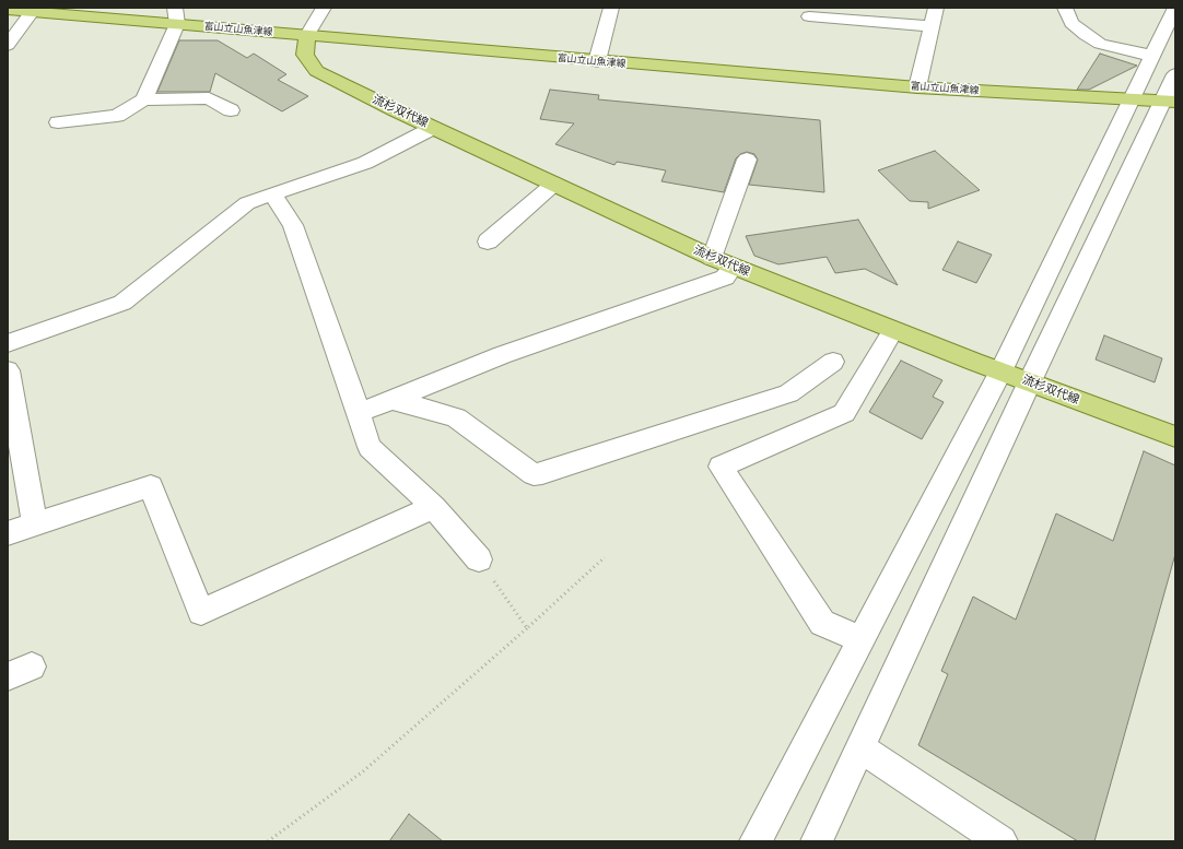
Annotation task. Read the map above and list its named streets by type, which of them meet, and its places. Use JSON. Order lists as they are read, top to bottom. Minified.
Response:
{"streets":{"main road":["富山立山魚津線","流杉双代線"]},"crossings":[["富山立山魚津線","流杉双代線"]]}
